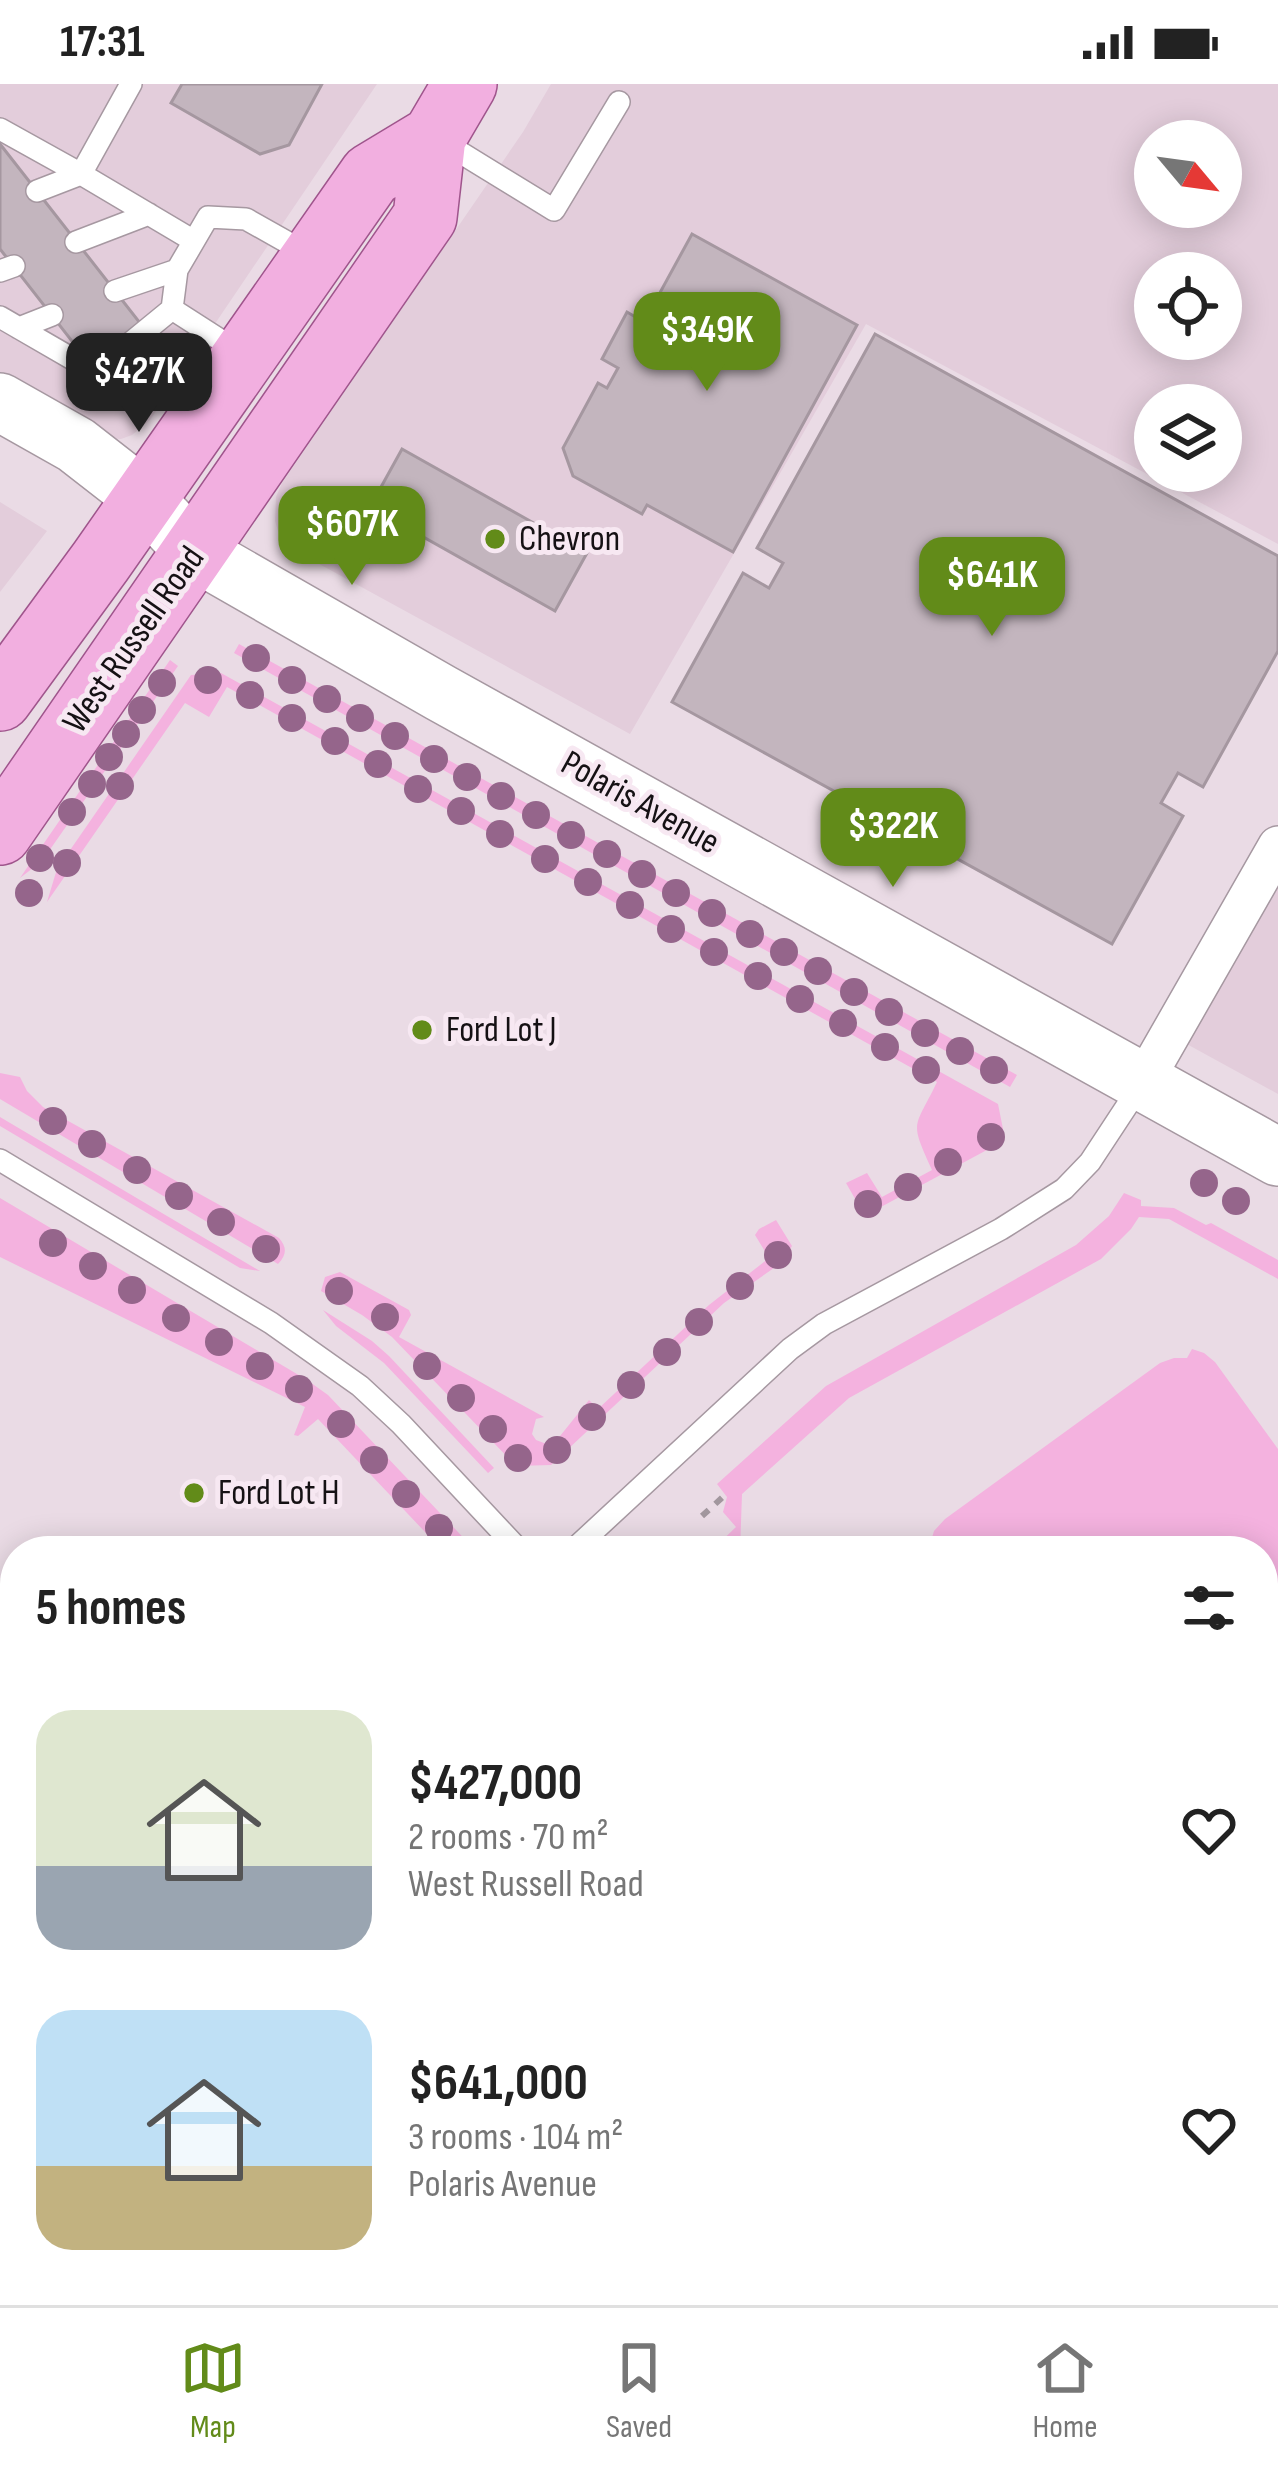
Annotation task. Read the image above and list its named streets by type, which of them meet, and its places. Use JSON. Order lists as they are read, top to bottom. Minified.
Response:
{"streets":{"main road":["West Russell Road"],"street":["Polaris Avenue"]},"crossings":[["West Russell Road","Polaris Avenue"]],"places":["Chevron","Ford Lot J","Ford Lot H"],"north":"bottom right","page":{"status":"17:31","price":["$349K","$427K","$607K","$641K","$322K"],"heading":"5 homes","list":[{"name":"$427,000","note":"2 rooms · 70 m² · West Russell Road"},{"name":"$641,000","note":"3 rooms · 104 m² · Polaris Avenue"}],"tabs":["Map","Saved","Home"]}}
